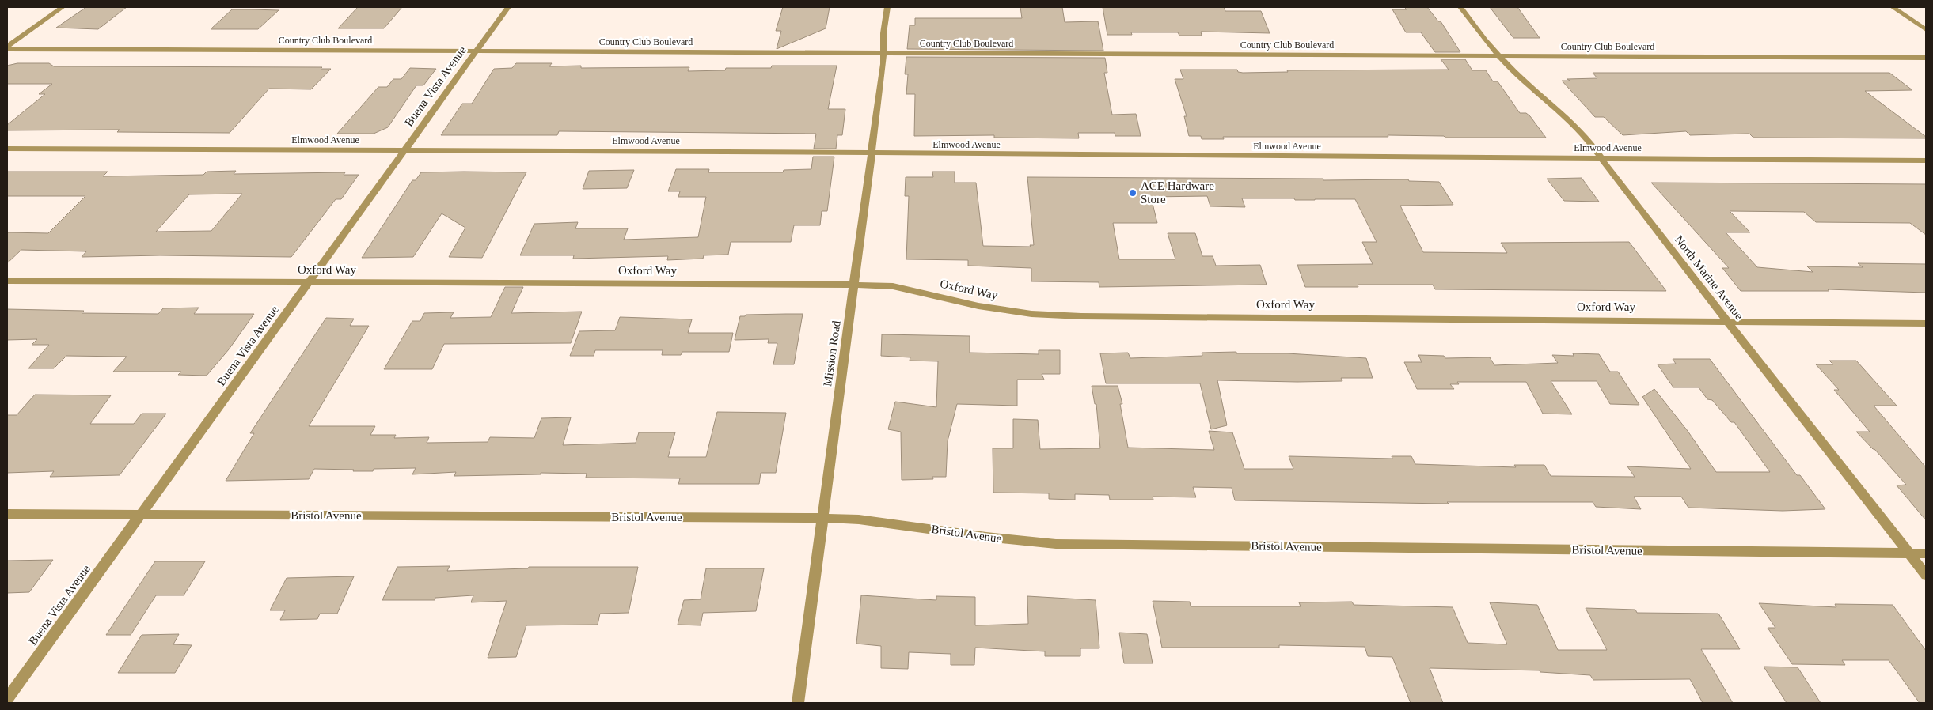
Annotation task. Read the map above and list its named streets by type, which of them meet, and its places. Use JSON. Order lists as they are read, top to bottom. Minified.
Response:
{"streets":{"street":["Country Club Boulevard","Buena Vista Avenue","Elmwood Avenue","Oxford Way","North Marine Avenue","Mission Road","Bristol Avenue"]},"crossings":[["Country Club Boulevard","Buena Vista Avenue"],["Country Club Boulevard","North Marine Avenue"],["Country Club Boulevard","Mission Road"],["Buena Vista Avenue","Elmwood Avenue"],["Buena Vista Avenue","Oxford Way"],["Buena Vista Avenue","Bristol Avenue"],["Elmwood Avenue","North Marine Avenue"],["Elmwood Avenue","Mission Road"],["Oxford Way","North Marine Avenue"],["Oxford Way","Mission Road"],["North Marine Avenue","Bristol Avenue"],["Mission Road","Bristol Avenue"]],"places":["ACE Hardware Store"]}
